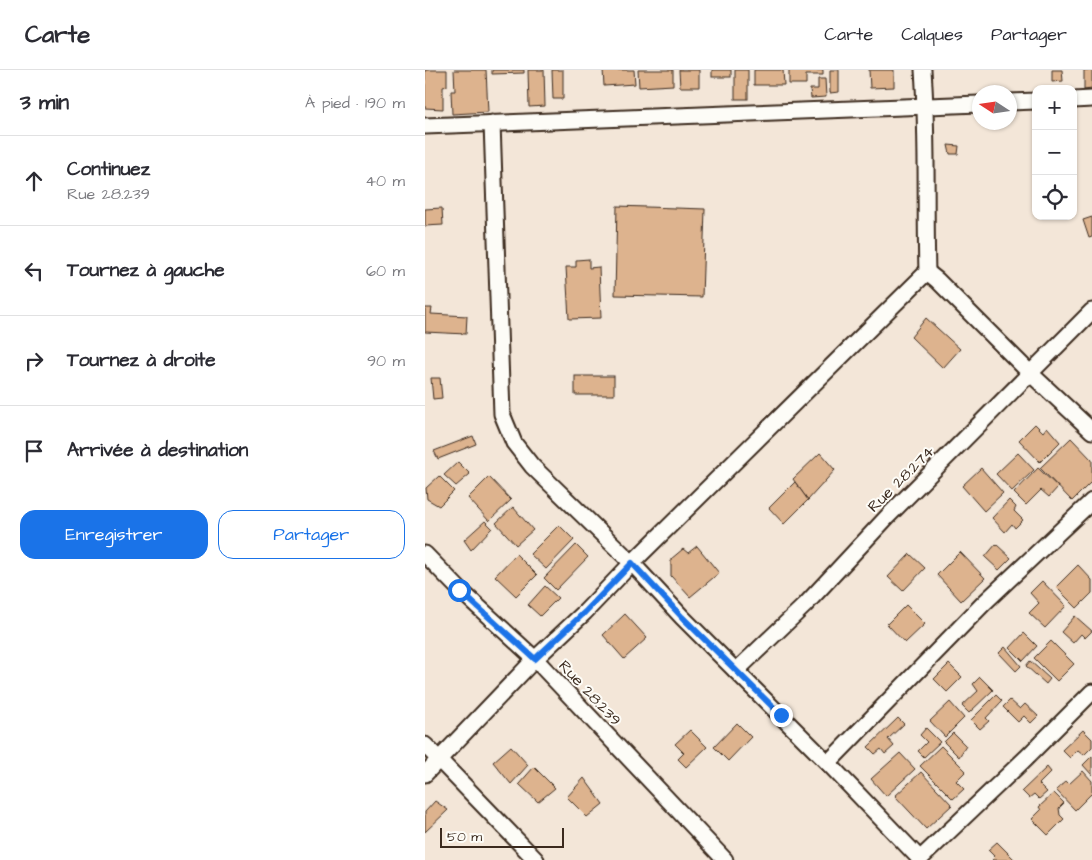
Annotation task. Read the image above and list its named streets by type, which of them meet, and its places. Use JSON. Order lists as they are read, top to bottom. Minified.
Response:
{"streets":{"street":["Rue 28.274","Rue 28.239"]},"scale_bar":"50 m","north":"left","page":{"header":"Carte","nav":["Carte","Calques","Partager"],"heading":["3 min","À pied · 190 m"],"map_buttons":["+","−"],"list":[["Continuez","Rue 28.239","40 m"],["Tournez à gauche","60 m"],["Tournez à droite","90 m"],"Arrivée à destination"],"buttons":["Enregistrer","Partager"],"scale":"50 m"}}
